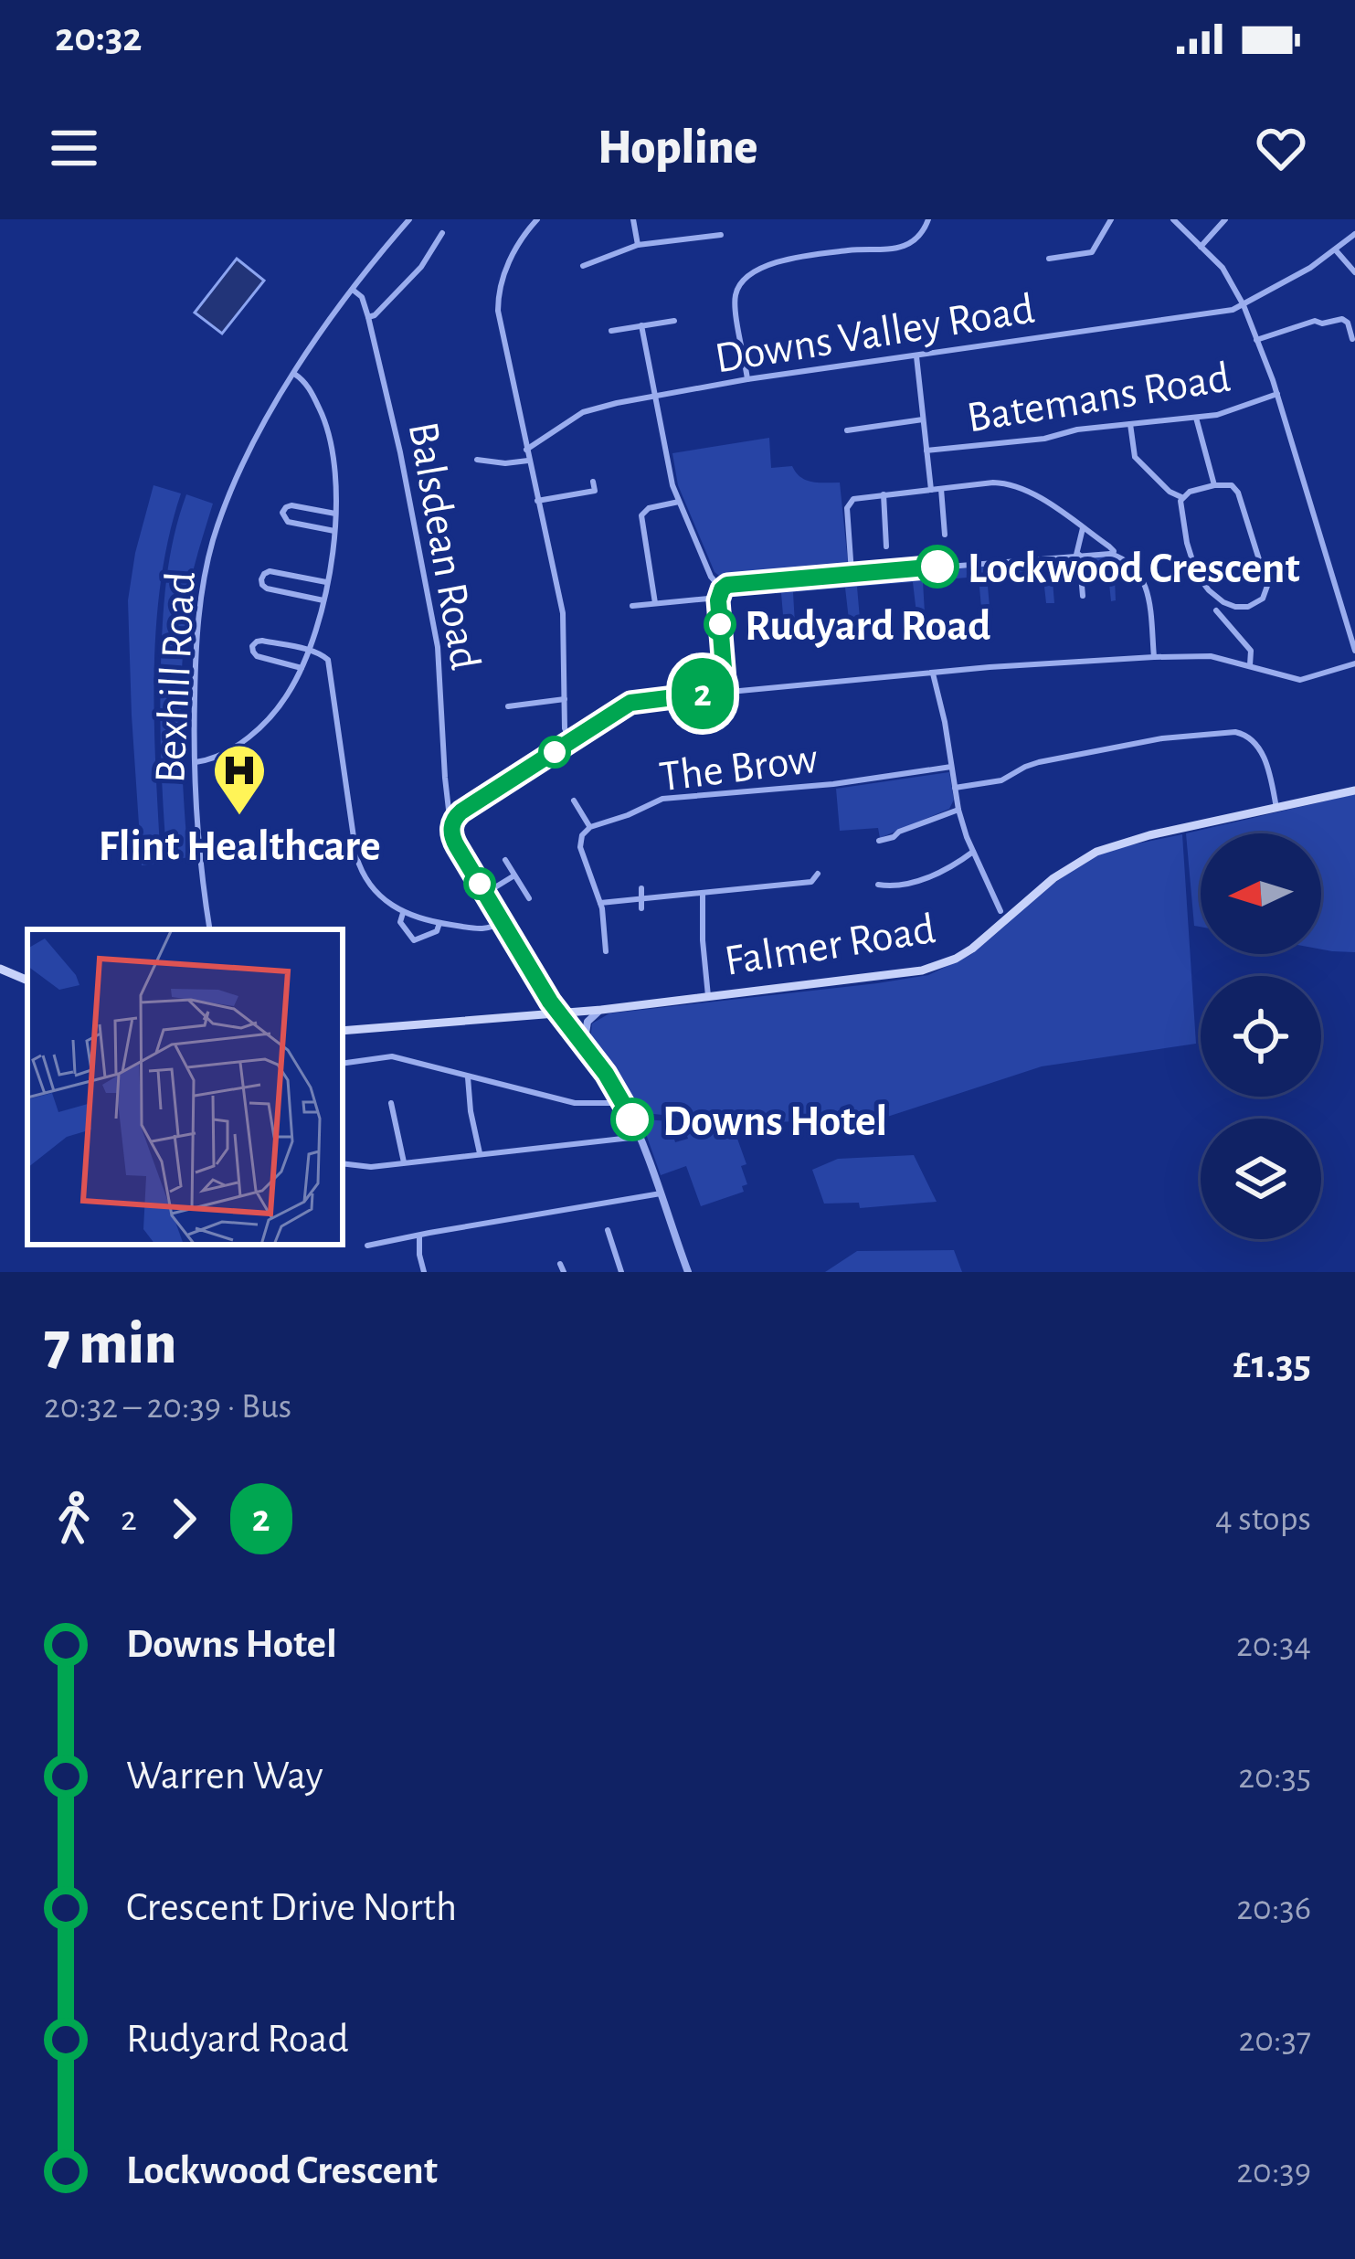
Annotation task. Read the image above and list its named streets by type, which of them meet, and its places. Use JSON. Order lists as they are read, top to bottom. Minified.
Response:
{"streets":{"main road":["Falmer Road"],"street":["Downs Valley Road","Batemans Road","Balsdean Road","Bexhill Road","The Brow"]},"crossings":[["Balsdean Road","Bexhill Road"],["Balsdean Road","Falmer Road"]],"places":{"other":["Lockwood Crescent","Rudyard Road","Downs Hotel"],"hospital":["Flint Healthcare"]},"lines":["bus line 2"],"north":"left","page":{"status":"20:32","header":"Hopline","on_map":"2","heading":["7 min","20:32 – 20:39 · Bus","£1.35"],"legs":["2","2","4 stops"],"list":[{"name":"Downs Hotel","value":"20:34"},{"name":"Warren Way","value":"20:35"},{"name":"Crescent Drive North","value":"20:36"},{"name":"Rudyard Road","value":"20:37"},{"name":"Lockwood Crescent","value":"20:39"}]}}
